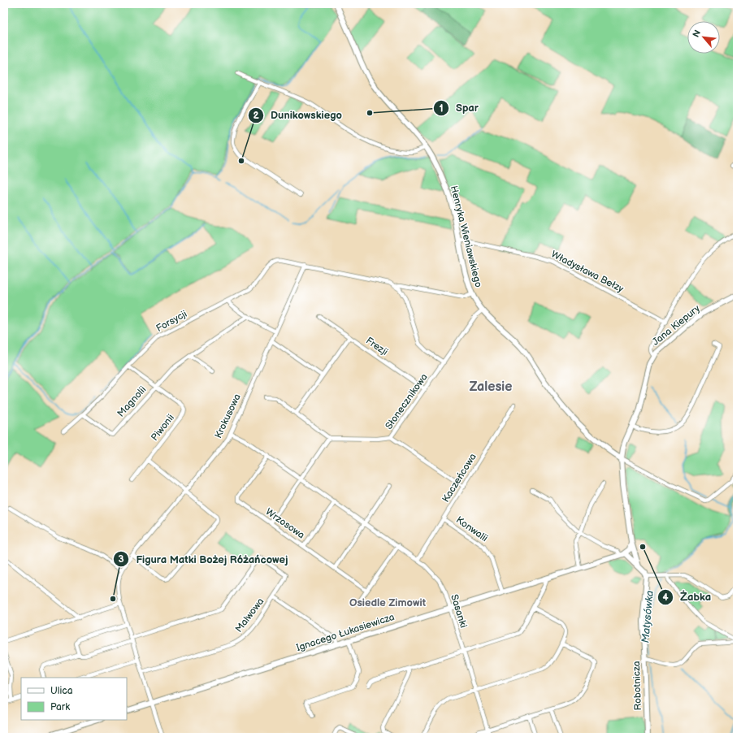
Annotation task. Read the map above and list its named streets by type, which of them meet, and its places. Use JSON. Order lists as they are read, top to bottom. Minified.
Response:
{"streets":{"street":["Henryka Wieniawskiego","Władysława Bełzy","Forsycji","Jana Kiepury","Frezji","Magnolii","Słonecznikowa","Krokusowa","Piwonii","Kaczeńcowa","Wrzosowa","Konwalii","Sasanki","Malwowa","Ignacego Łukasiewicza","Robotnicza"]},"crossings":[["Henryka Wieniawskiego","Władysława Bełzy"],["Henryka Wieniawskiego","Jana Kiepury"],["Henryka Wieniawskiego","Słonecznikowa"],["Forsycji","Magnolii"],["Forsycji","Krokusowa"],["Forsycji","Piwonii"],["Frezji","Słonecznikowa"],["Magnolii","Piwonii"],["Krokusowa","Sasanki"],["Krokusowa","Malwowa"],["Krokusowa","Ignacego Łukasiewicza"],["Kaczeńcowa","Konwalii"],["Kaczeńcowa","Sasanki"],["Wrzosowa","Sasanki"],["Konwalii","Ignacego Łukasiewicza"],["Sasanki","Ignacego Łukasiewicza"],["Malwowa","Ignacego Łukasiewicza"]],"districts":["Zalesie","Osiedle Zimowit"],"water":["Matysówka"],"places":["Spar","Dunikowskiego","Żabka","Figura Matki Bożej Różańcowej"],"legend":["Ulica","Park"],"north":"top left"}
